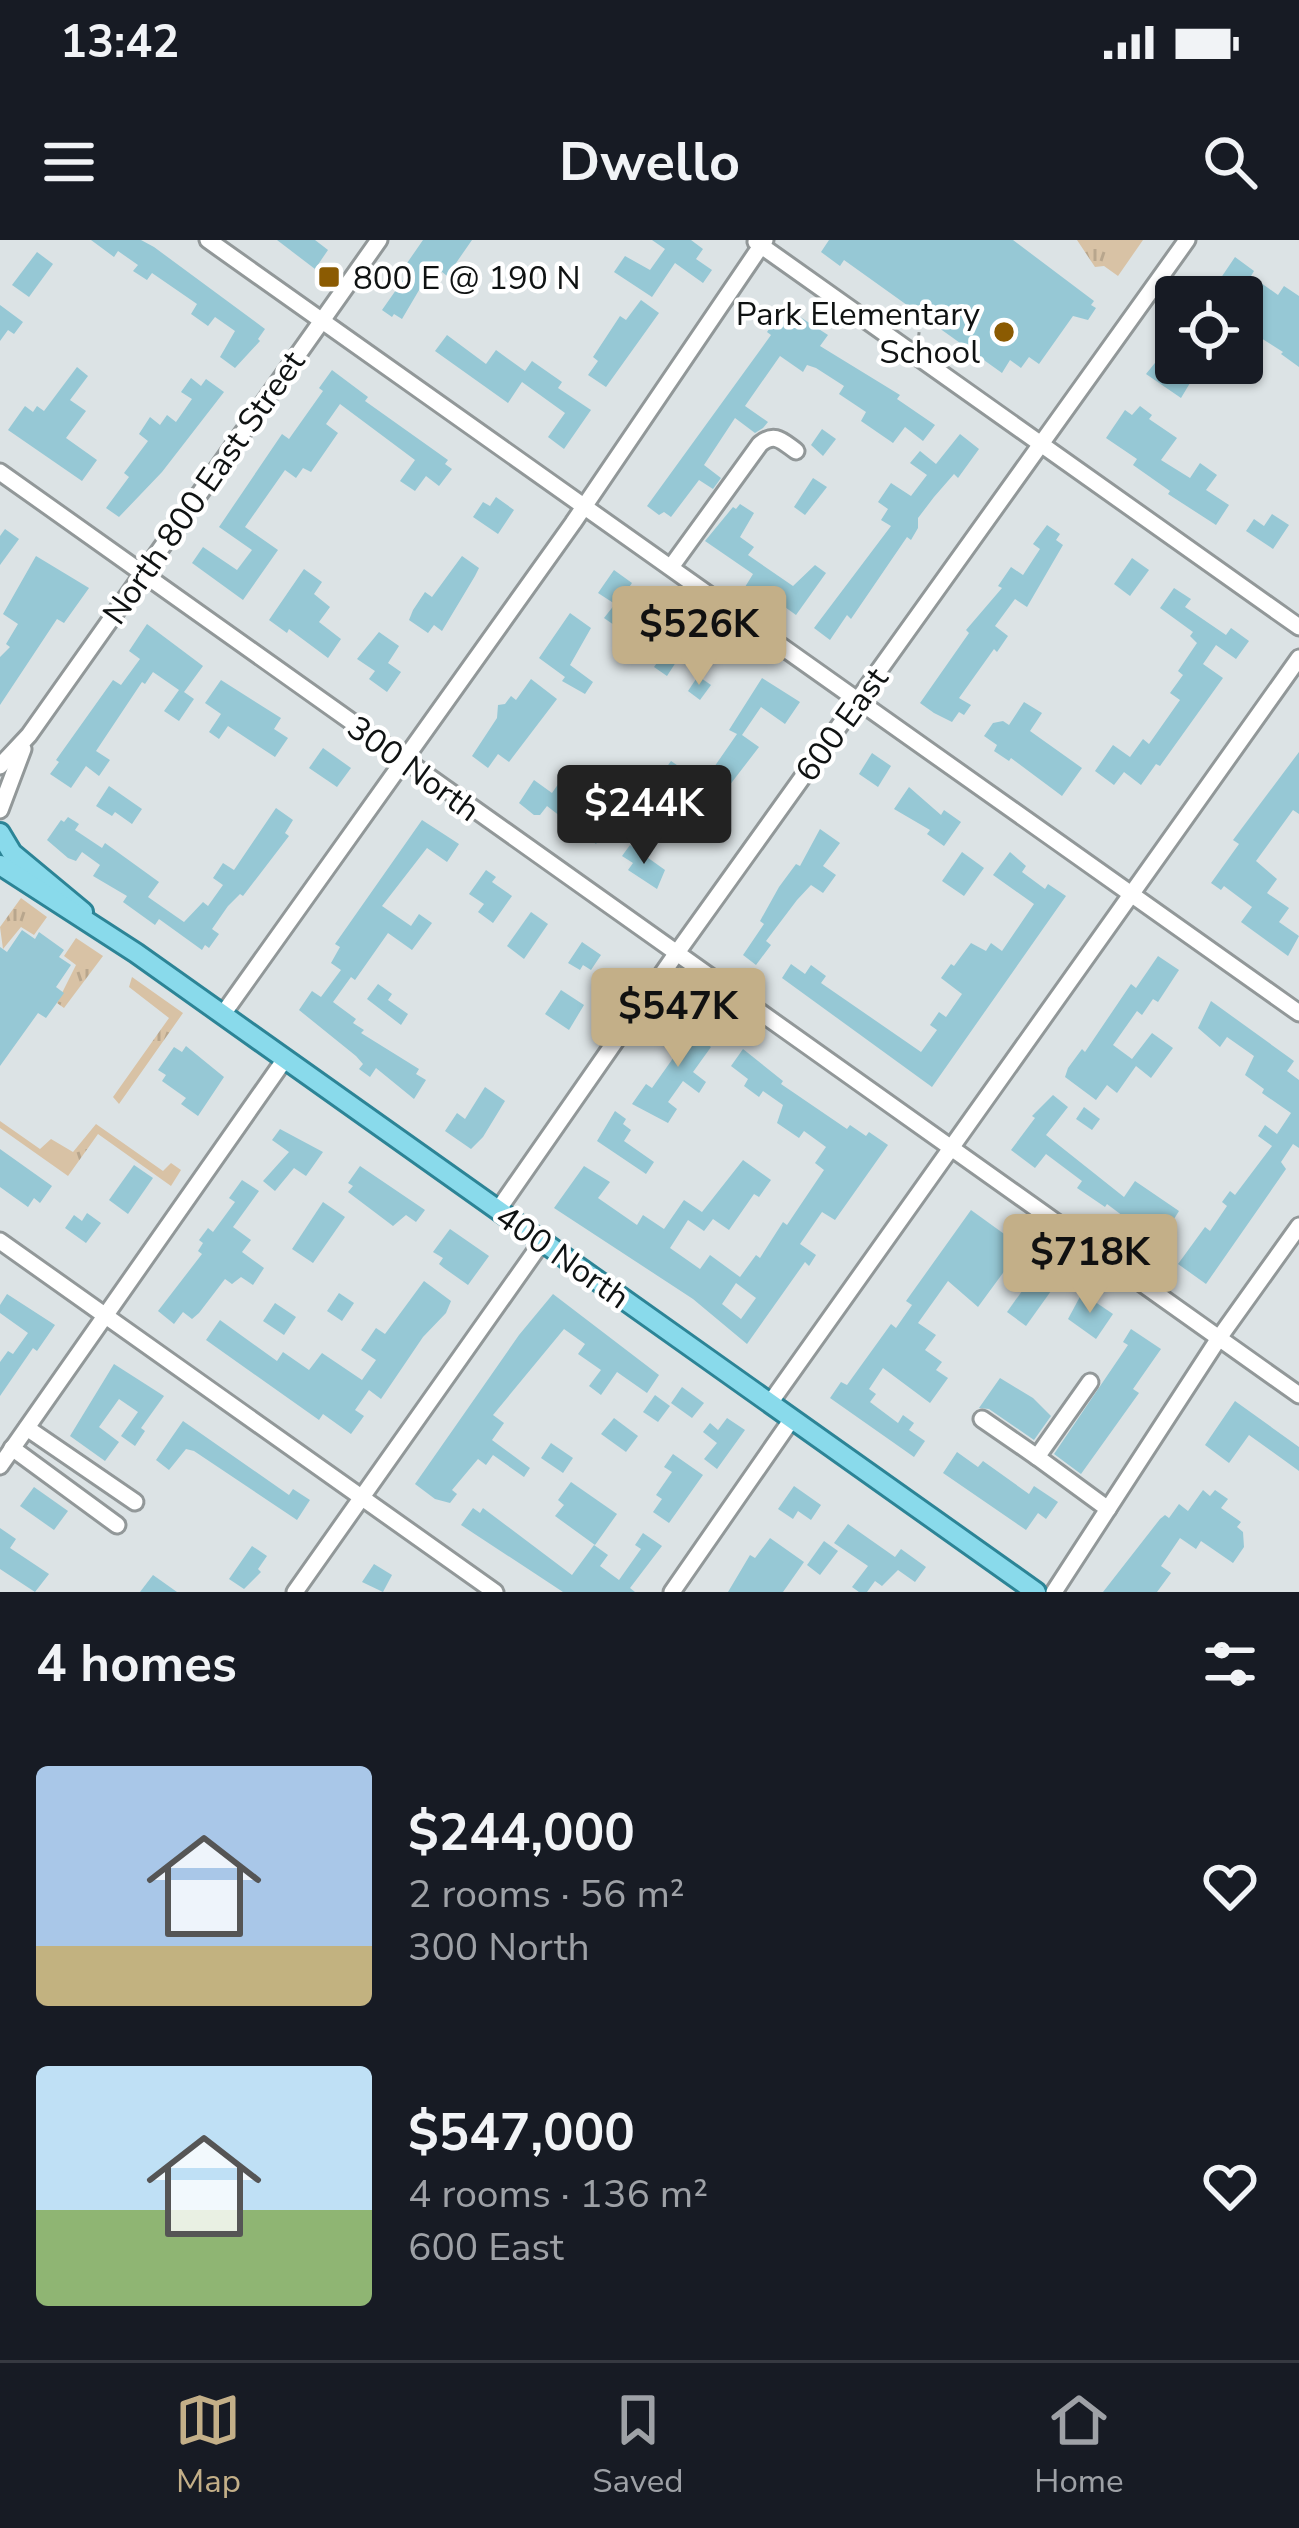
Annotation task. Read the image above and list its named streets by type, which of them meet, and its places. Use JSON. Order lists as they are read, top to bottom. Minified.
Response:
{"streets":{"main road":["400 North"],"street":["North 800 East Street","600 East","300 North"]},"crossings":[["North 800 East Street","300 North"],["600 East","300 North"],["600 East","400 North"]],"places":{"transit":["800 E @ 190 N"],"other":["Park Elementary School"]},"page":{"status":"13:42","header":"Dwello","price":["$526K","$244K","$547K","$718K"],"heading":"4 homes","list":[{"name":"$244,000","note":"2 rooms · 56 m² · 300 North"},{"name":"$547,000","note":"4 rooms · 136 m² · 600 East"}],"tabs":["Map","Saved","Home"]}}
